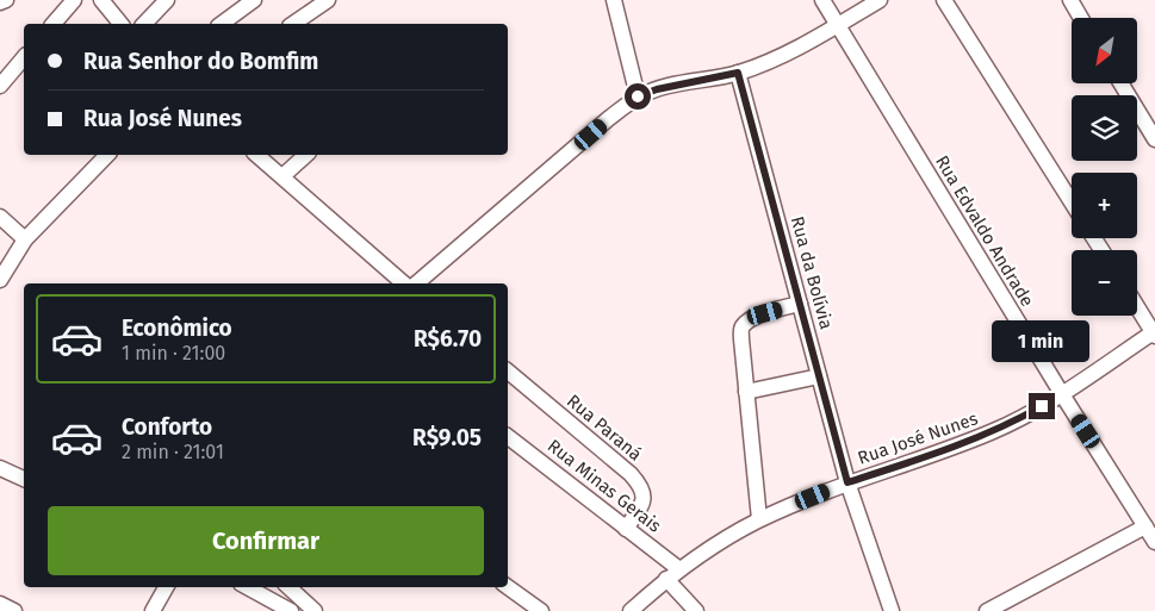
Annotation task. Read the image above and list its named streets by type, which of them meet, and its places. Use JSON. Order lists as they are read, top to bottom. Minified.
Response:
{"streets":{"street":["Rua Edvaldo Andrade","Rua da Bolívia","Rua Paraná","Rua José Nunes","Rua Minas Gerais"]},"crossings":[["Rua Edvaldo Andrade","Rua José Nunes"],["Rua da Bolívia","Rua José Nunes"],["Rua Paraná","Rua Minas Gerais"],["Rua José Nunes","Rua Minas Gerais"]],"north":"bottom left","page":{"map_buttons":["+","−"],"banner":["Rua Senhor do Bomfim","Rua José Nunes"],"list":[{"name":"Econômico","note":"1 min · 21:00","value":"R$6.70"},{"name":"Conforto","note":"2 min · 21:01","value":"R$9.05"}],"bubble":"1 min","buttons":"Confirmar"}}
